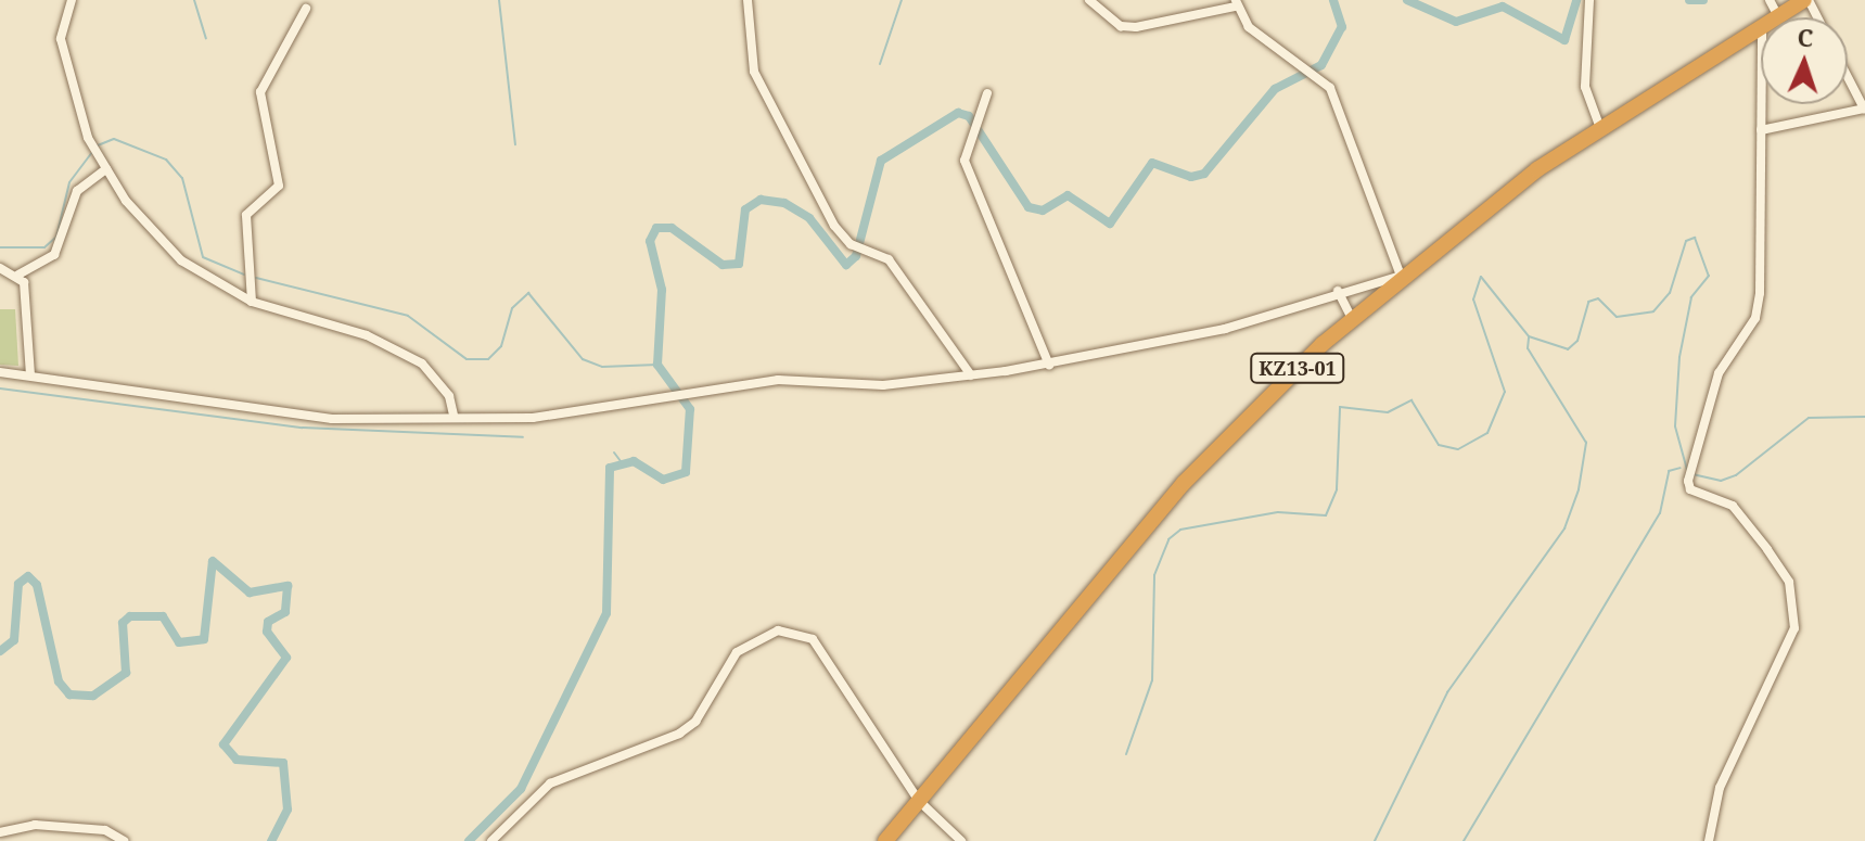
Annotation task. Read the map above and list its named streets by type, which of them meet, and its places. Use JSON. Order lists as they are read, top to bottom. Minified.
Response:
{"streets":{"highway":["KZ13-01"]},"north":"top"}
